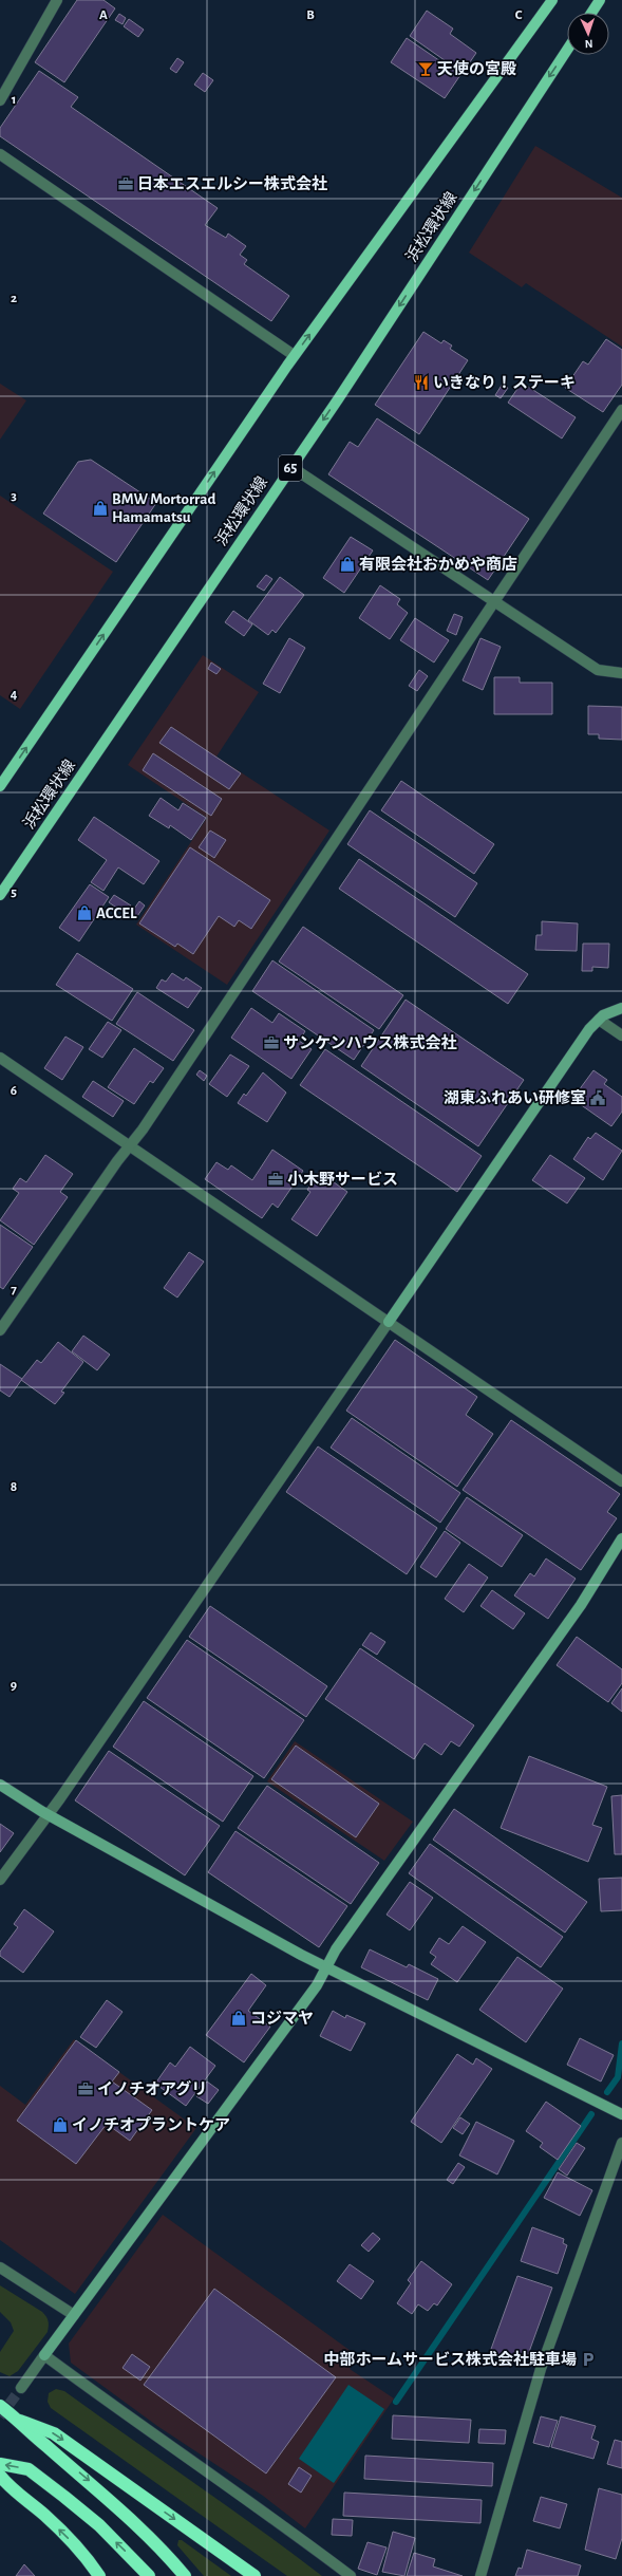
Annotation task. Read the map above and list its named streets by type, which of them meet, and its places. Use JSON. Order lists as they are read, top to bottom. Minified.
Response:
{"streets":{"main road":["浜松環状線","65"]},"places":{"bar":["天使の宮殿"],"office":["日本エスエルシー株式会社","サンケンハウス株式会社","小木野サービス","イノチオアグリ"],"restaurant":["いきなり！ステーキ"],"shop":["BMW Mortorrad Hamamatsu","有限会社おかめや商店","ACCEL","コジマヤ","イノチオプラントケア"],"public building":["湖東ふれあい研修室"],"parking":["中部ホームサービス株式会社駐車場"]},"north":"bottom","grid":{"columns":["A","B","C"],"rows":["1","2","3","4","5","6","7","8","9"]}}
